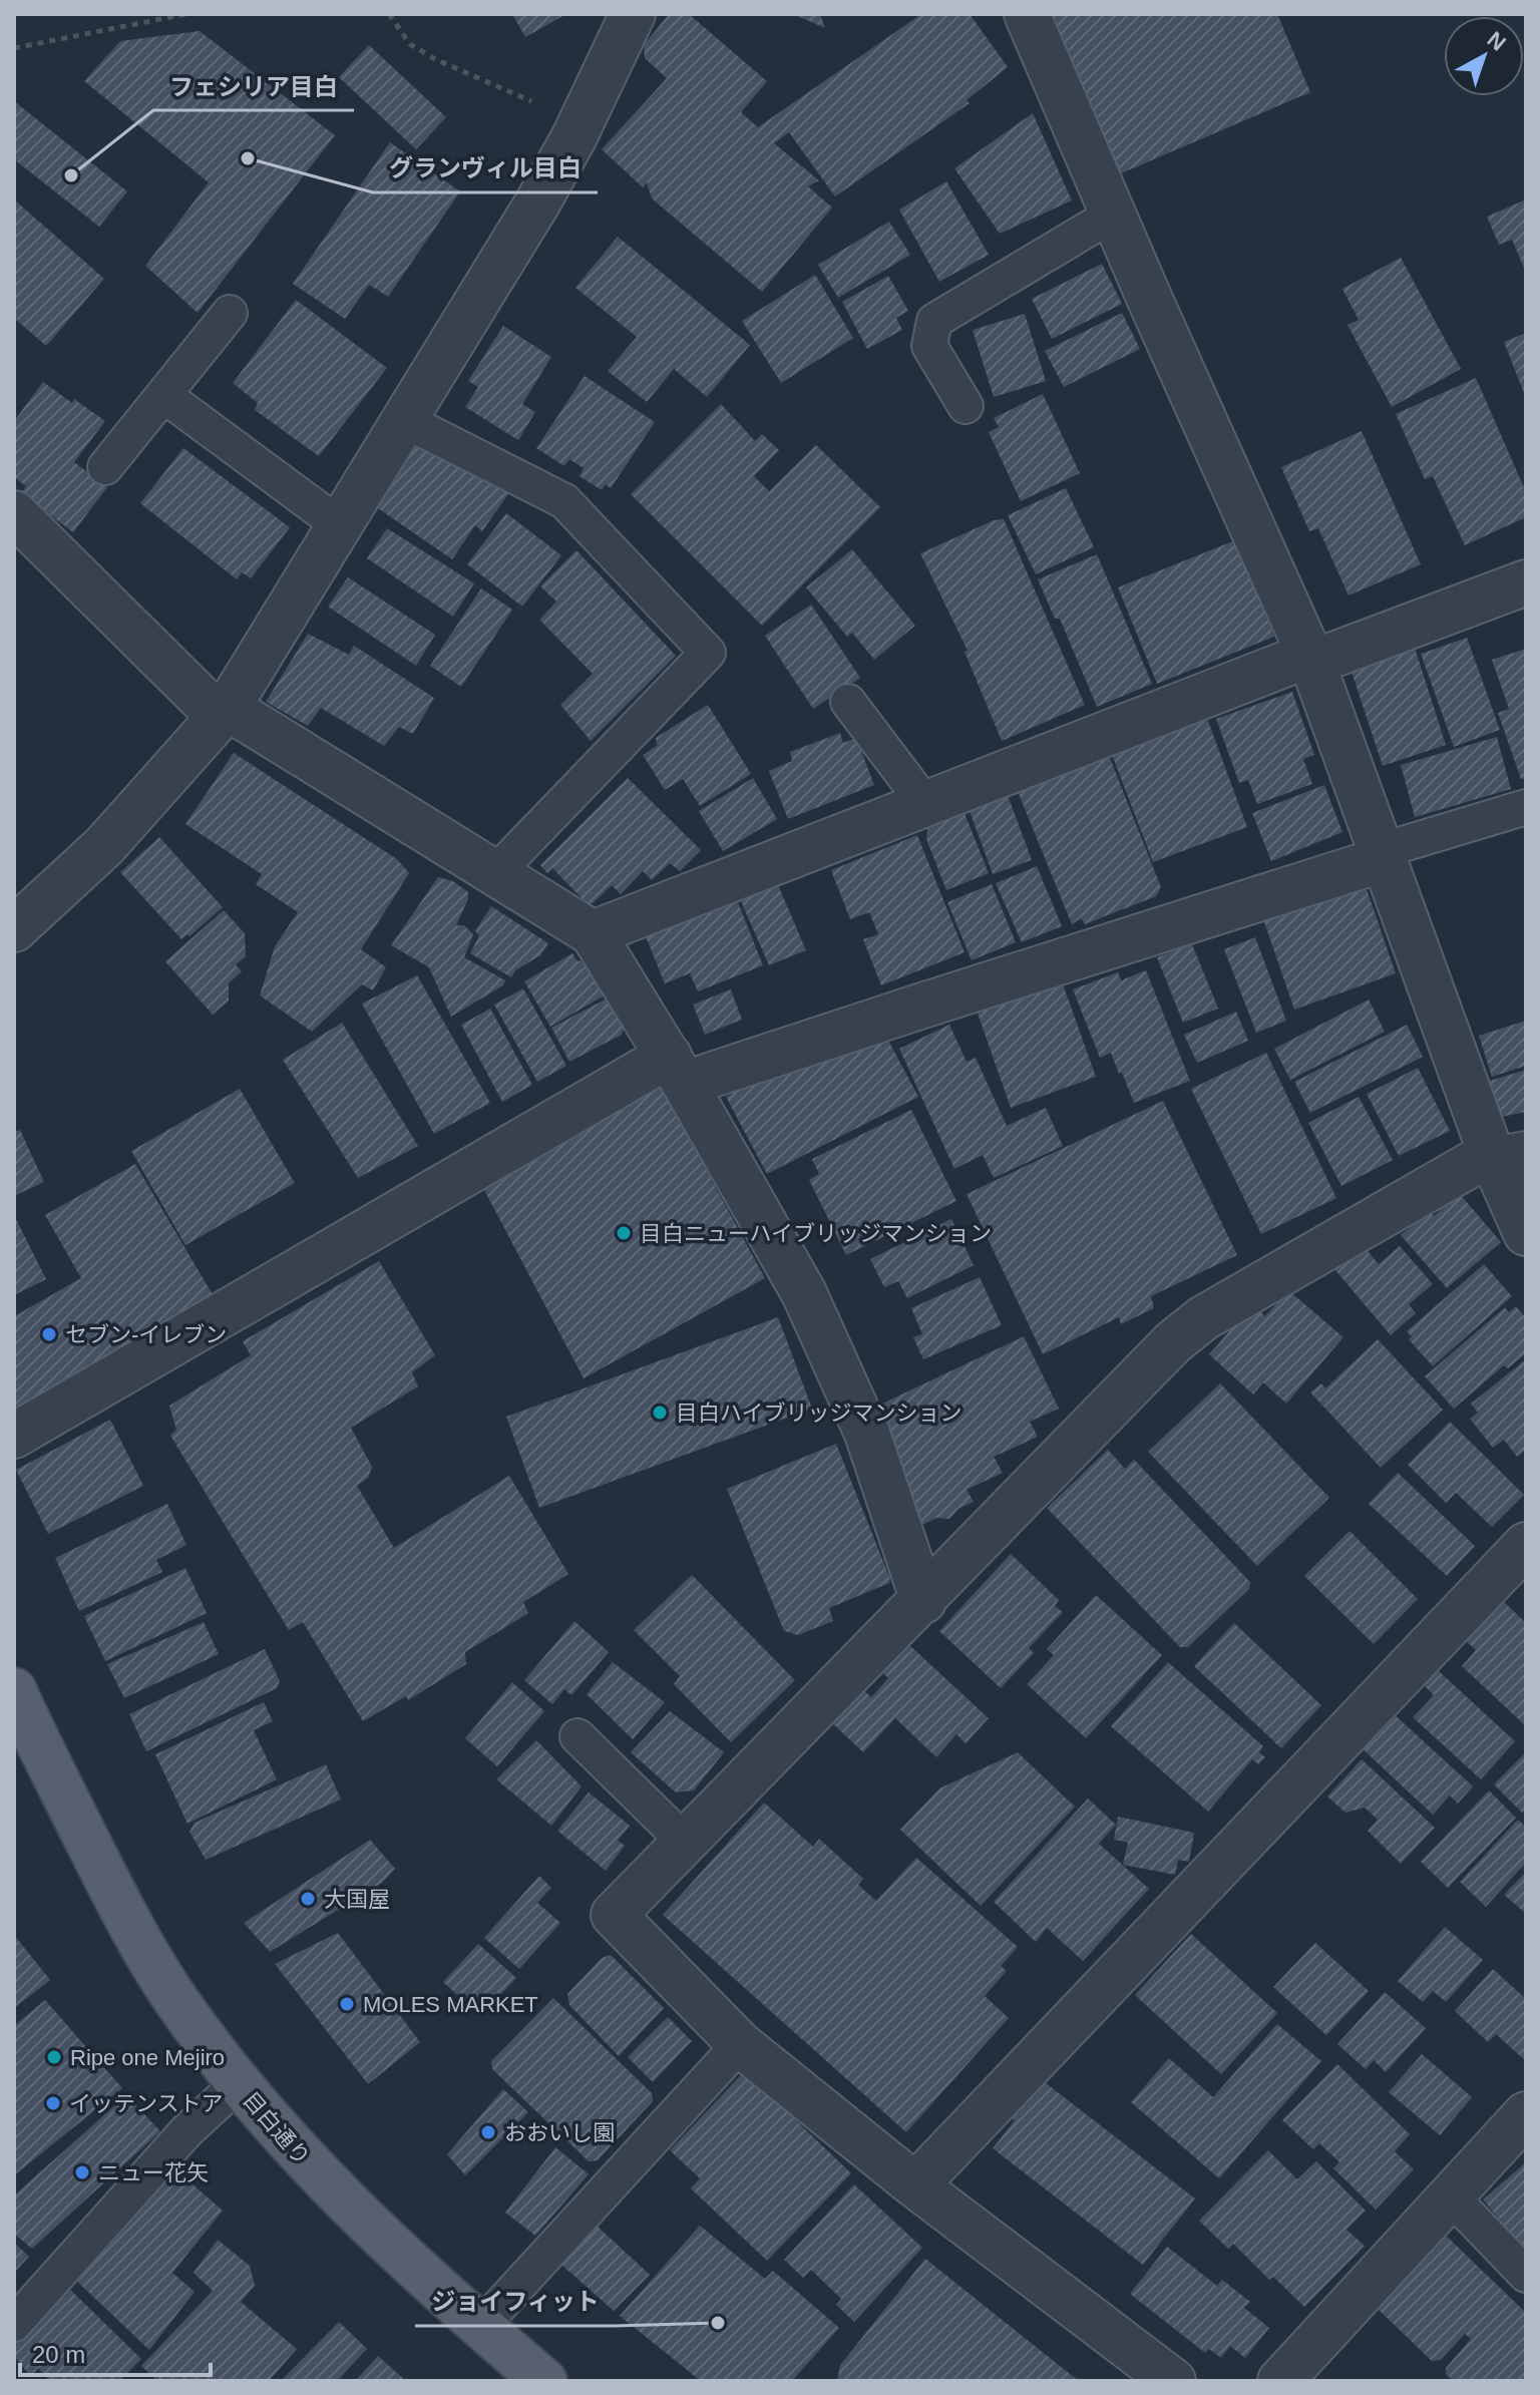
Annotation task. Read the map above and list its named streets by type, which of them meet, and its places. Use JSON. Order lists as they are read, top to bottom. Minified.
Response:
{"streets":{"main road":["目白通り"]},"places":["グランヴィル目白","フェシリア目白","目白ニューハイブリッジマンション","セブン-イレブン","目白ハイブリッジマンション","大国屋","MOLES MARKET","Ripe one Mejiro","イッテンストア","おおいし園","ニュー花矢","ジョイフィット"],"scale_bar":"20 m","north":"top right"}
